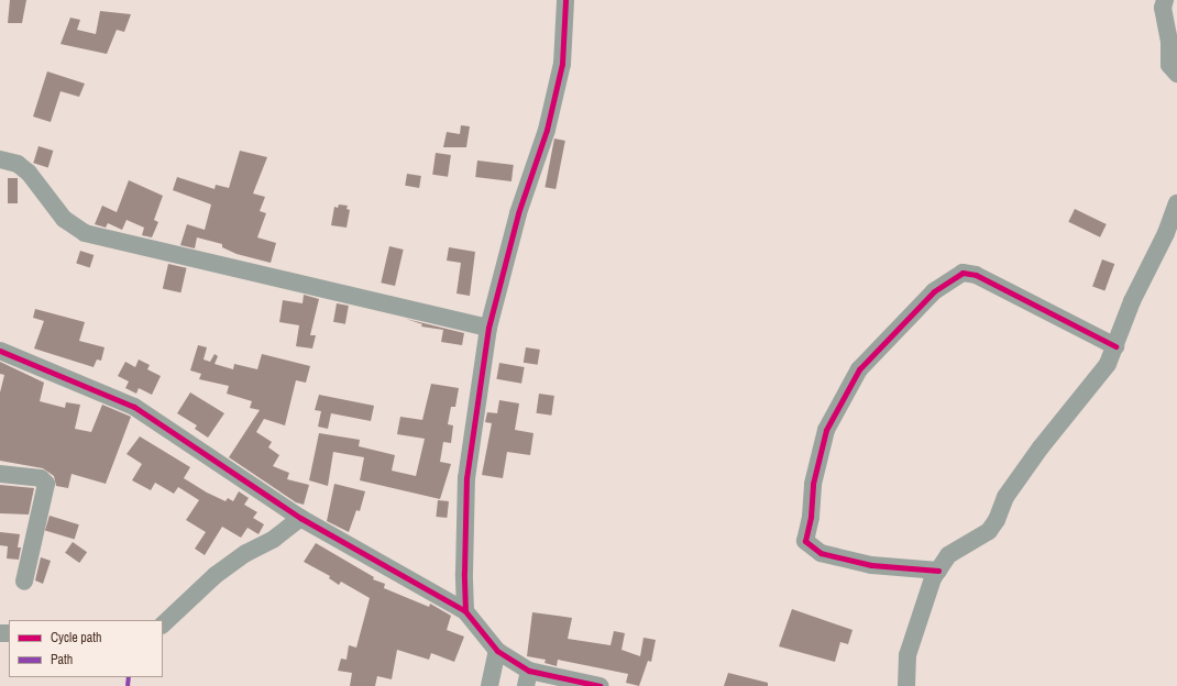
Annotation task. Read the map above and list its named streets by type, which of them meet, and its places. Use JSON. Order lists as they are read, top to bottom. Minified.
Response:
{"legend":["Cycle path","Path"]}
